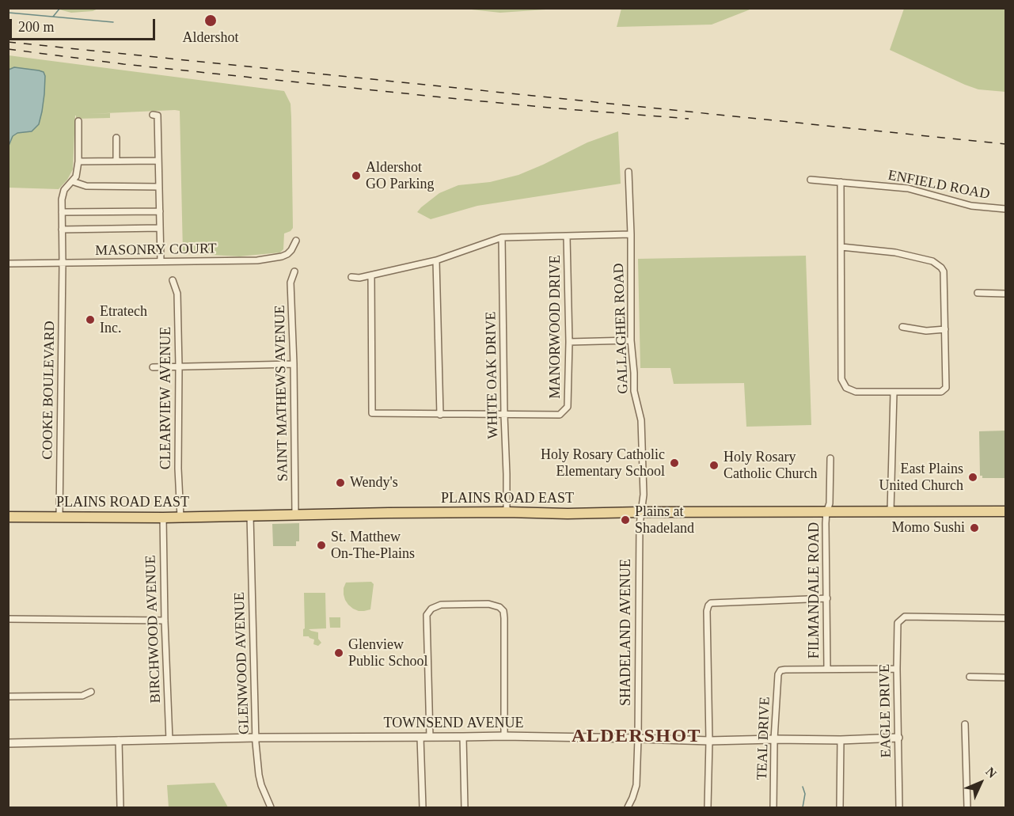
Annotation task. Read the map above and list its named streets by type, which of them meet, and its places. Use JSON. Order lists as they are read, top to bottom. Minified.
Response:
{"streets":{"main road":["PLAINS ROAD EAST"],"street":["ENFIELD ROAD","MASONRY COURT","MANORWOOD DRIVE","GALLAGHER ROAD","WHITE OAK DRIVE","COOKE BOULEVARD","SAINT MATHEWS AVENUE","CLEARVIEW AVENUE","FILMANDALE ROAD","BIRCHWOOD AVENUE","SHADELAND AVENUE","GLENWOOD AVENUE","EAGLE DRIVE","TOWNSEND AVENUE","TEAL DRIVE"]},"crossings":[["MASONRY COURT","COOKE BOULEVARD"],["MANORWOOD DRIVE","WHITE OAK DRIVE"],["GALLAGHER ROAD","PLAINS ROAD EAST"],["GALLAGHER ROAD","SHADELAND AVENUE"],["WHITE OAK DRIVE","PLAINS ROAD EAST"],["COOKE BOULEVARD","PLAINS ROAD EAST"],["SAINT MATHEWS AVENUE","PLAINS ROAD EAST"],["CLEARVIEW AVENUE","PLAINS ROAD EAST"],["PLAINS ROAD EAST","FILMANDALE ROAD"],["PLAINS ROAD EAST","BIRCHWOOD AVENUE"],["PLAINS ROAD EAST","SHADELAND AVENUE"],["PLAINS ROAD EAST","GLENWOOD AVENUE"],["FILMANDALE ROAD","TEAL DRIVE"],["BIRCHWOOD AVENUE","TOWNSEND AVENUE"],["SHADELAND AVENUE","TOWNSEND AVENUE"],["GLENWOOD AVENUE","TOWNSEND AVENUE"],["EAGLE DRIVE","TOWNSEND AVENUE"],["TOWNSEND AVENUE","TEAL DRIVE"]],"districts":["ALDERSHOT"],"places":["Aldershot","Aldershot GO Parking","Etratech Inc.","Holy Rosary Catholic Elementary School","Holy Rosary Catholic Church","East Plains United Church","Wendy's","Plains at Shadeland","Momo Sushi","St. Matthew On-The-Plains","Glenview Public School"],"scale_bar":"200 m","north":"top right"}
